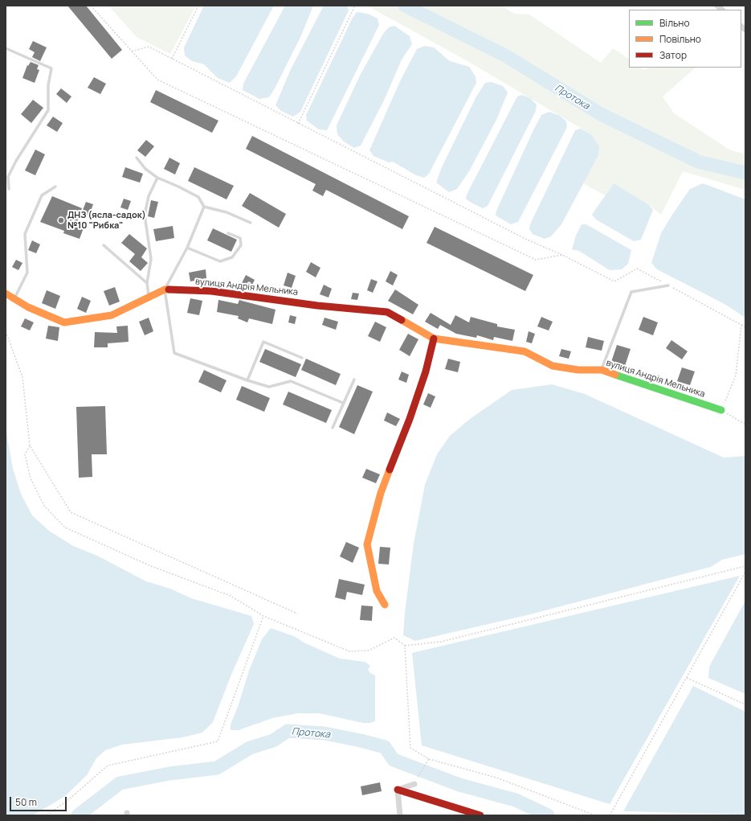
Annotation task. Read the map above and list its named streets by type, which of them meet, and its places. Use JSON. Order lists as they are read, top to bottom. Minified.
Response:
{"streets":{"street":["вулиця Андрія Мельника"]},"water":["Протока"],"places":["ДНЗ (ясла-садок) №10 \"Рибка\""],"legend":["Вільно","Повільно","Затор"],"scale_bar":"50 m"}
